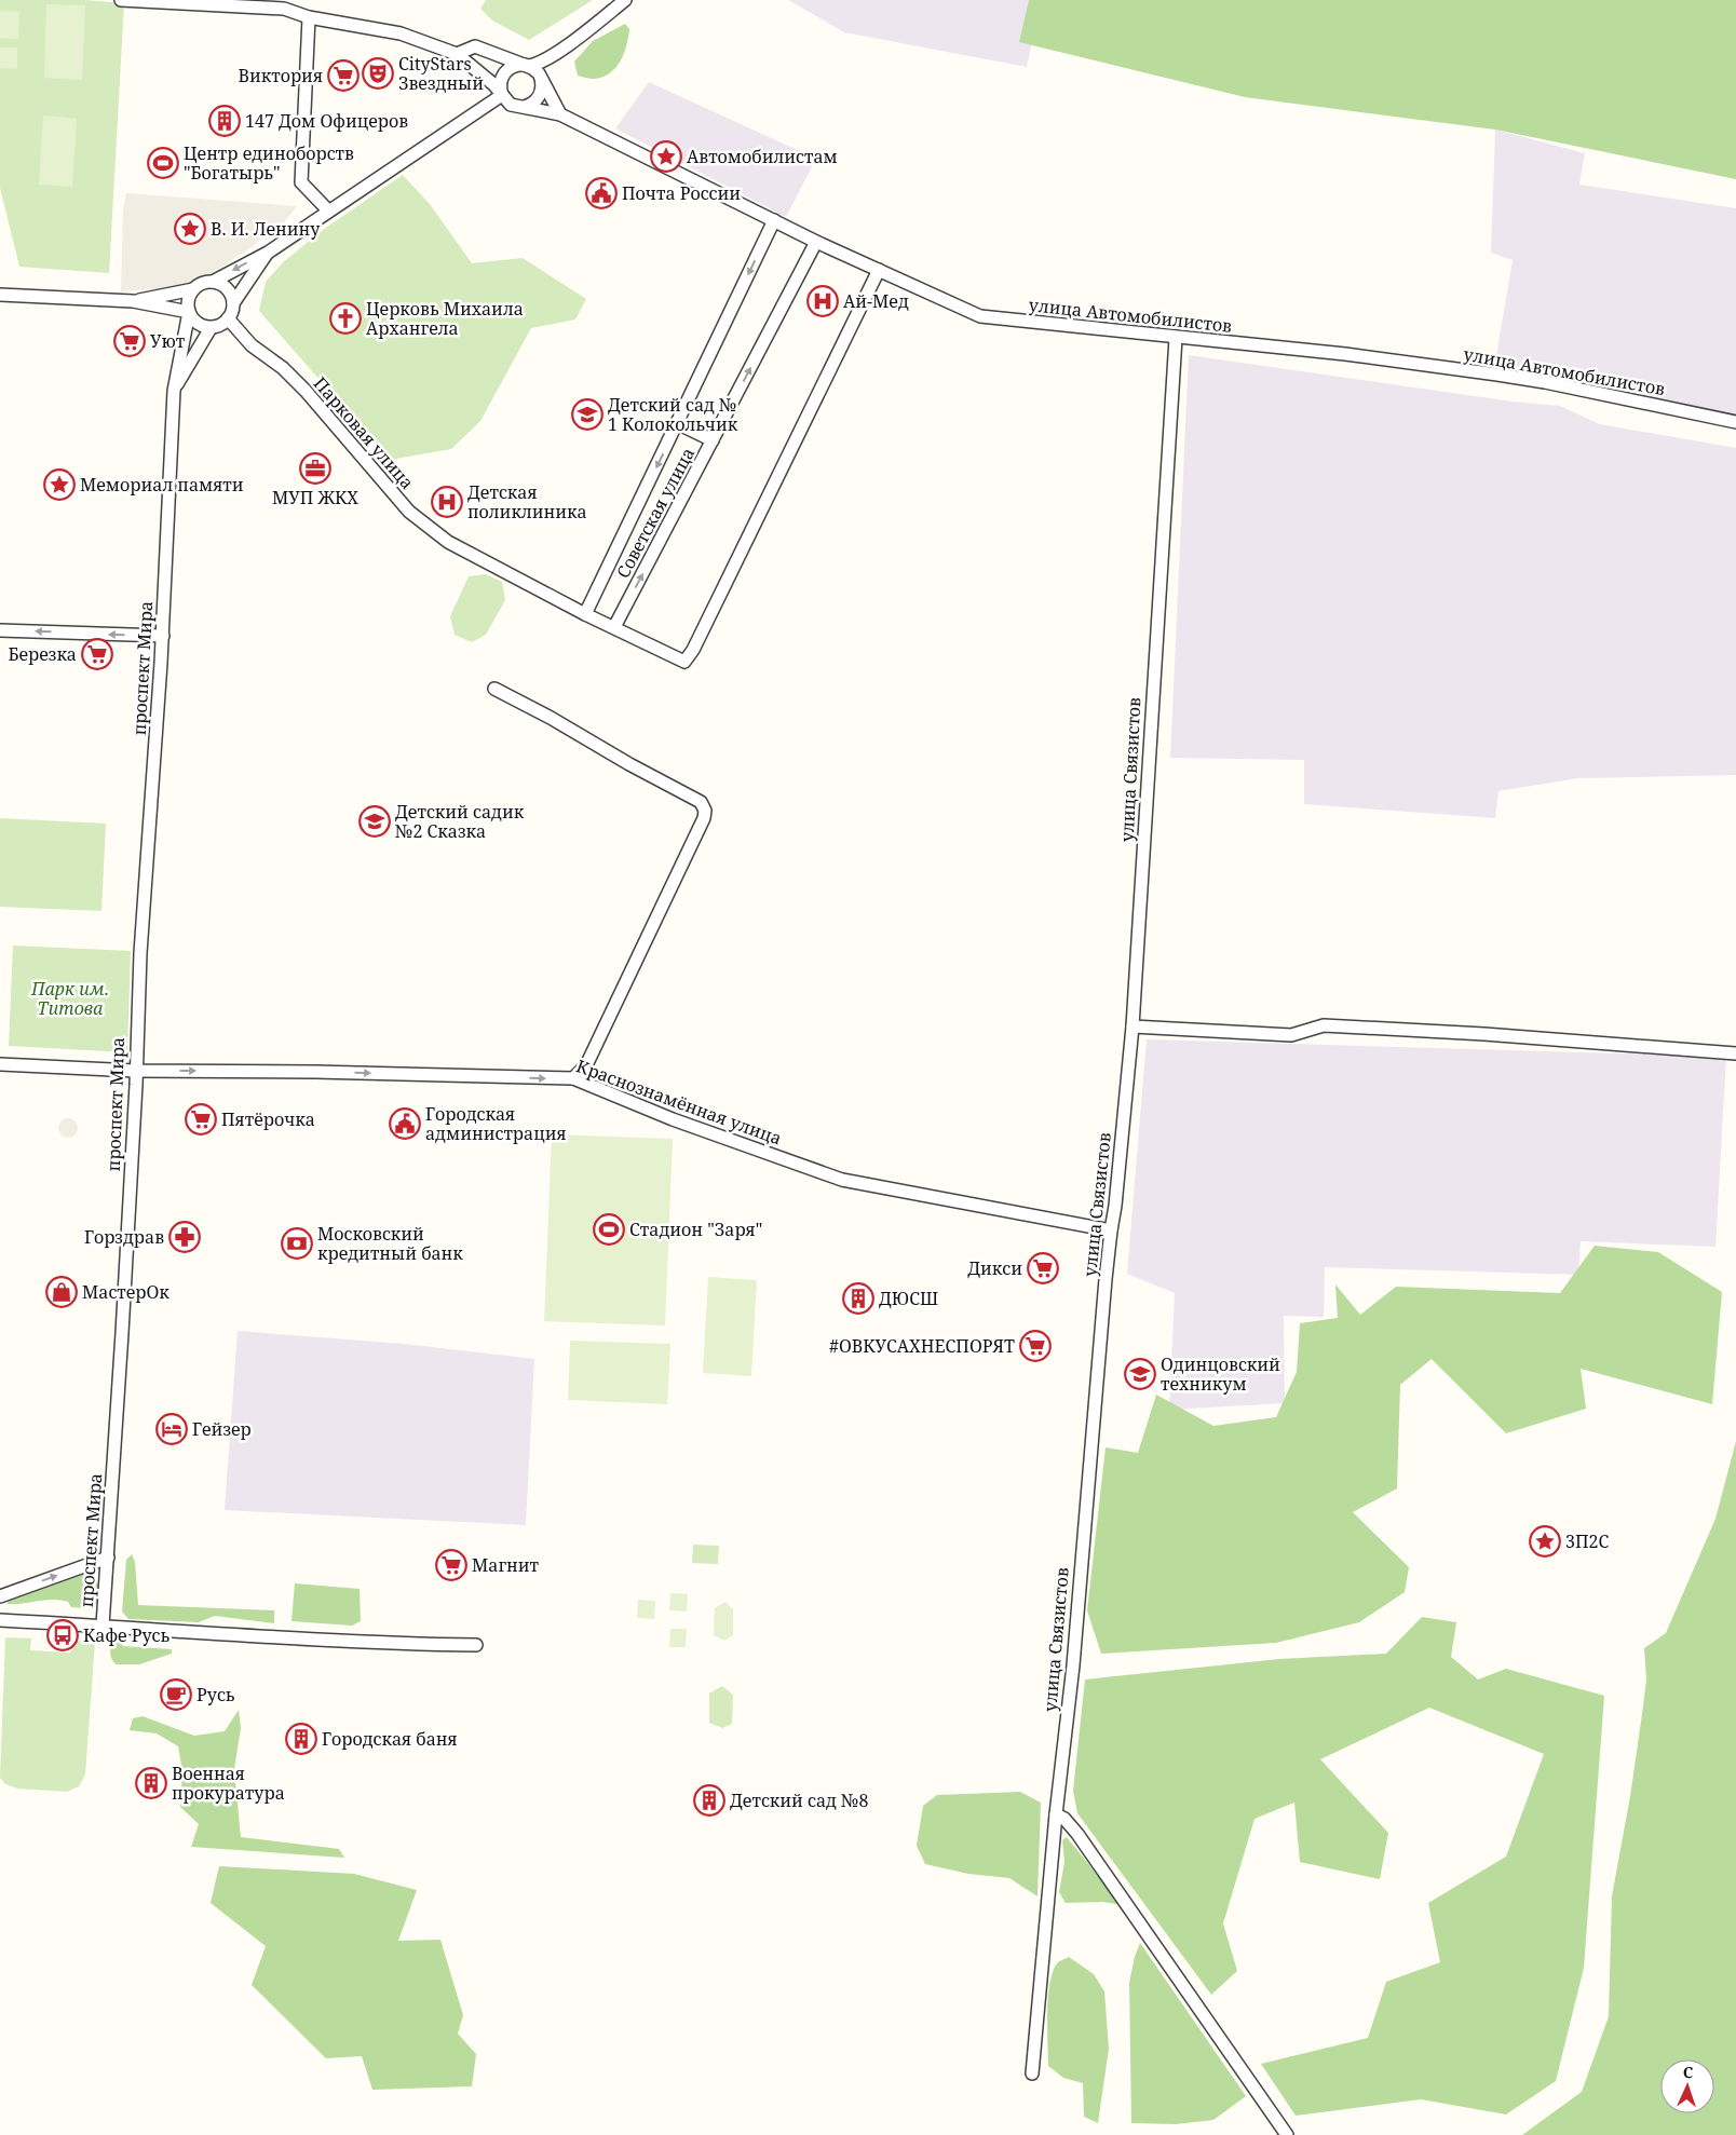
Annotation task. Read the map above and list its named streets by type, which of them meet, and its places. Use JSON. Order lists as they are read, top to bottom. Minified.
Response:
{"streets":{"street":["улица Автомобилистов","Парковая улица","Советская улица","проспект Мира","улица Связистов","Краснознамённая улица"]},"crossings":[["улица Автомобилистов","Парковая улица"],["улица Автомобилистов","Советская улица"],["улица Автомобилистов","улица Связистов"],["Парковая улица","Советская улица"],["Парковая улица","проспект Мира"],["проспект Мира","Краснознамённая улица"],["улица Связистов","Краснознамённая улица"]],"one_way":["Краснознамённая улица"],"parks":["Парк им. Титова"],"places":{"theatre":["CityStars Звездный"],"supermarket":["Виктория","Уют","Березка","Пятёрочка","Дикси","#ОВКУСАХНЕСПОРЯТ","Магнит"],"building":["147 Дом Офицеров","ДЮСШ","Городская баня","Военная прокуратура","Детский сад №8"],"place":["Автомобилистам","В. И. Ленину","Мемориал памяти","3П2С"],"sports":["Центр единоборств \"Богатырь\"","Стадион \"Заря\""],"public building":["Почта России","Городская администрация"],"hospital":["Ай-Мед","Детская поликлиника"],"church":["Церковь Михаила Архангела"],"school or university":["Детский сад № 1 Колокольчик","Детский садик №2 Сказка","Одинцовский техникум"],"office":["МУП ЖКХ"],"pharmacy":["Горздрав"],"bank":["Московский кредитный банк"],"shop":["МастерОк"],"hotel":["Гейзер"],"bus stop":["Кафе Русь"],"cafe":["Русь"]},"north":"top"}
